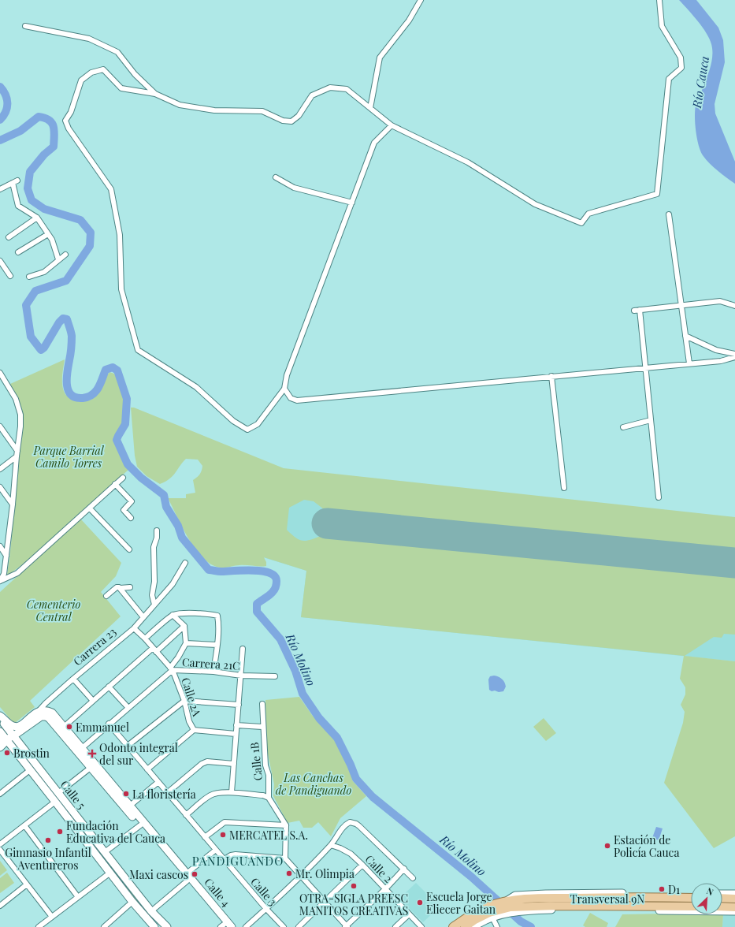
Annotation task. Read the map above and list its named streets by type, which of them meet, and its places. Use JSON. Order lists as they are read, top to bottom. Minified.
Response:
{"streets":{"main road":["Carrera 23","Calle 5","Calle 4","Transversal 9N"],"street":["Carrera 21C","Calle 2A","Calle 1B","Calle 2","Calle 3"]},"crossings":[["Carrera 23","Calle 2A"],["Carrera 21C","Calle 2A"],["Carrera 21C","Calle 3"],["Carrera 21C","Calle 4"]],"districts":["PANDIGUANDO"],"water":["Río Cauca","Río Molino"],"parks":["Parque Barrial Camilo Torres","Cementerio Central","Las Canchas de Pandiguando"],"places":{"other":["Emmanuel","Brostin","La floristería","Fundación Educativa del Cauca","MERCATEL S.A.","Gimnasio Infantil Aventureros","Estación de Policía Cauca","Mr. Olimpia","Maxi cascos","OTRA-SIGLA PREESC MANITOS CREATIVAS","D1","Escuela Jorge Eliecer Gaitan"],"health":["Odonto integral del sur"]},"north":"top right"}
